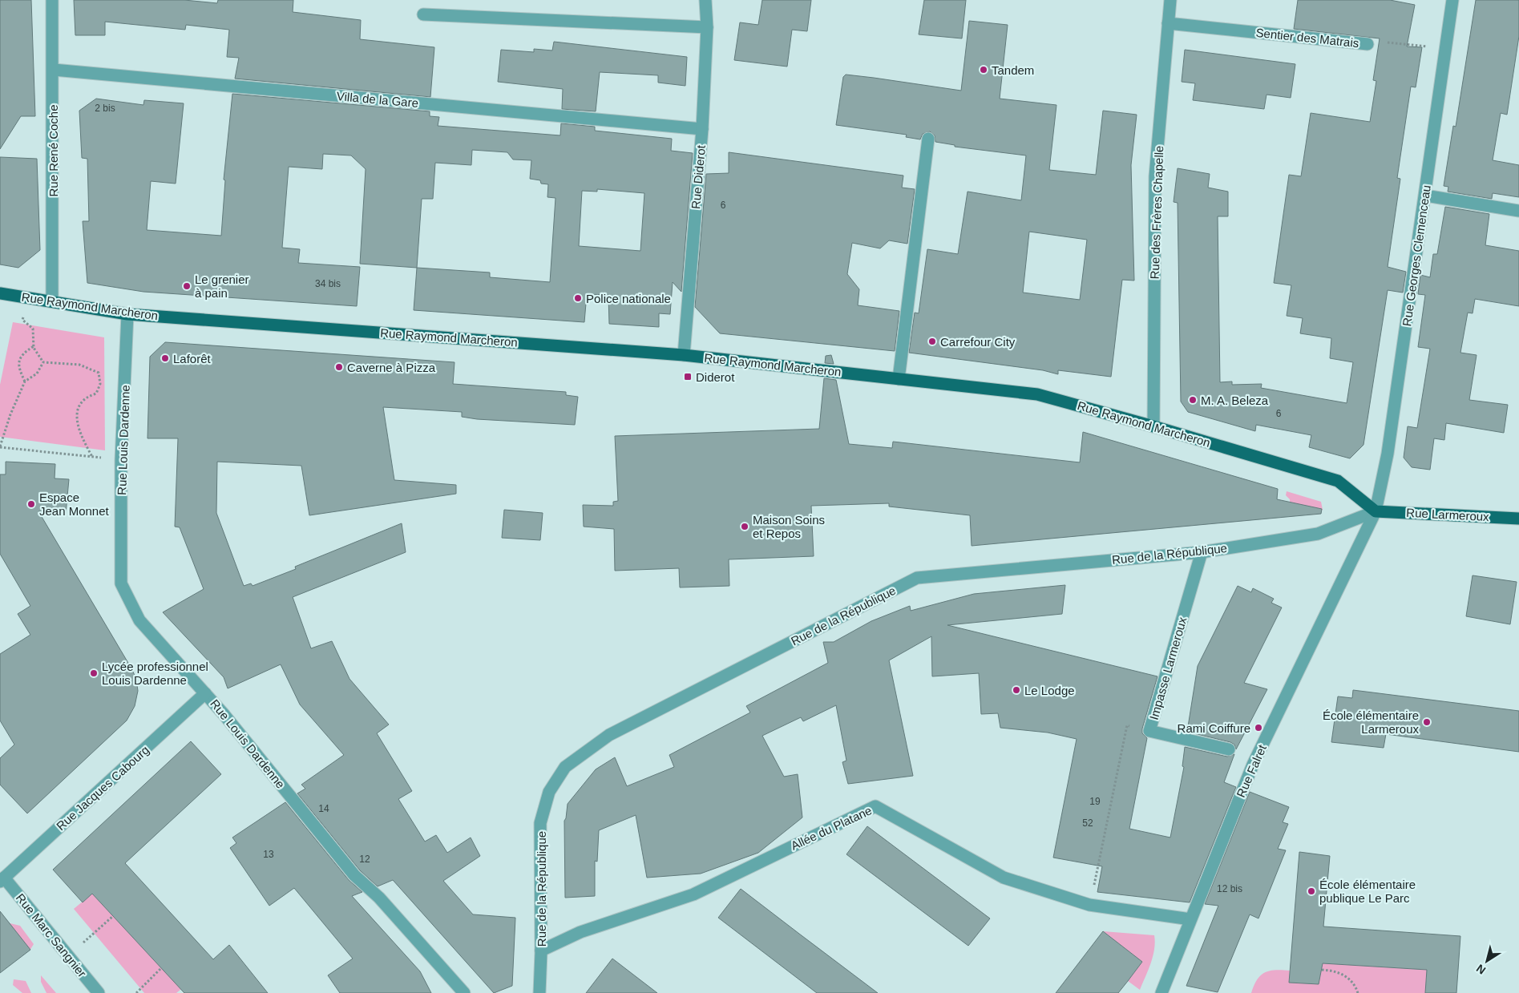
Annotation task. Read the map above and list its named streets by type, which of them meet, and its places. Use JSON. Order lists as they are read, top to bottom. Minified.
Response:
{"streets":{"main road":["Rue Raymond Marcheron","Rue Larmeroux"],"street":["Sentier des Matrais","Villa de la Gare","Rue René Coche","Rue Diderot","Rue des Frères Chapelle","Rue Georges Clemenceau","Rue Louis Dardenne","Rue de la République","Impasse Larmeroux","Rue Falret","Rue Jacques Cabourg","Allée du Platane","Rue Marc Sangnier"]},"crossings":[["Sentier des Matrais","Rue des Frères Chapelle"],["Sentier des Matrais","Rue Georges Clemenceau"],["Villa de la Gare","Rue René Coche"],["Villa de la Gare","Rue Diderot"],["Rue René Coche","Rue Raymond Marcheron"],["Rue Diderot","Rue Raymond Marcheron"],["Rue des Frères Chapelle","Rue Raymond Marcheron"],["Rue Georges Clemenceau","Rue Raymond Marcheron"],["Rue Georges Clemenceau","Rue Larmeroux"],["Rue Georges Clemenceau","Rue de la République"],["Rue Georges Clemenceau","Rue Falret"],["Rue Raymond Marcheron","Rue Louis Dardenne"],["Rue Raymond Marcheron","Rue Larmeroux"],["Rue Raymond Marcheron","Rue de la République"],["Rue Raymond Marcheron","Rue Falret"],["Rue Louis Dardenne","Rue Jacques Cabourg"],["Rue Larmeroux","Rue de la République"],["Rue Larmeroux","Rue Falret"],["Rue de la République","Impasse Larmeroux"],["Rue de la République","Rue Falret"],["Rue de la République","Allée du Platane"],["Rue Falret","Allée du Platane"],["Rue Jacques Cabourg","Rue Marc Sangnier"]],"places":{"other":["Tandem","Le grenier à pain","Police nationale","Carrefour City","Laforêt","Caverne à Pizza","M. A. Beleza","Espace Jean Monnet","Maison Soins et Repos","Lycée professionnel Louis Dardenne","Le Lodge","École élémentaire Larmeroux","Rami Coiffure","École élémentaire publique Le Parc"],"transit":["Diderot"]},"house_numbers":["2 bis","6","34 bis","6","19","14","52","13","12","12 bis"],"north":"bottom left"}
